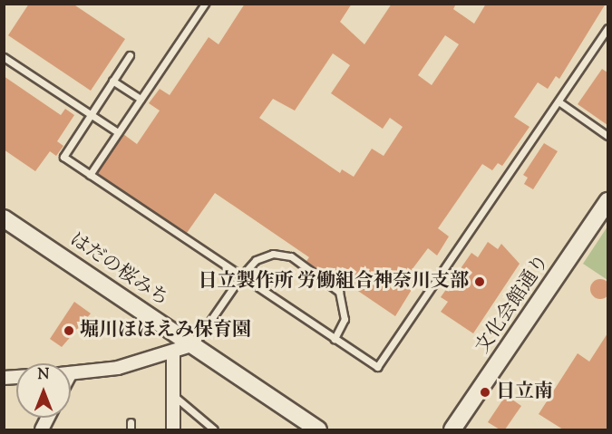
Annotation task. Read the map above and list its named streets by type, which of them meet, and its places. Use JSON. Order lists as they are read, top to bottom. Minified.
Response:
{"streets":{"street":["はだの桜みち","文化会館通り"]},"places":["日立製作所 労働組合神奈川支部","堀川ほほえみ保育園","日立南"],"north":"top"}
